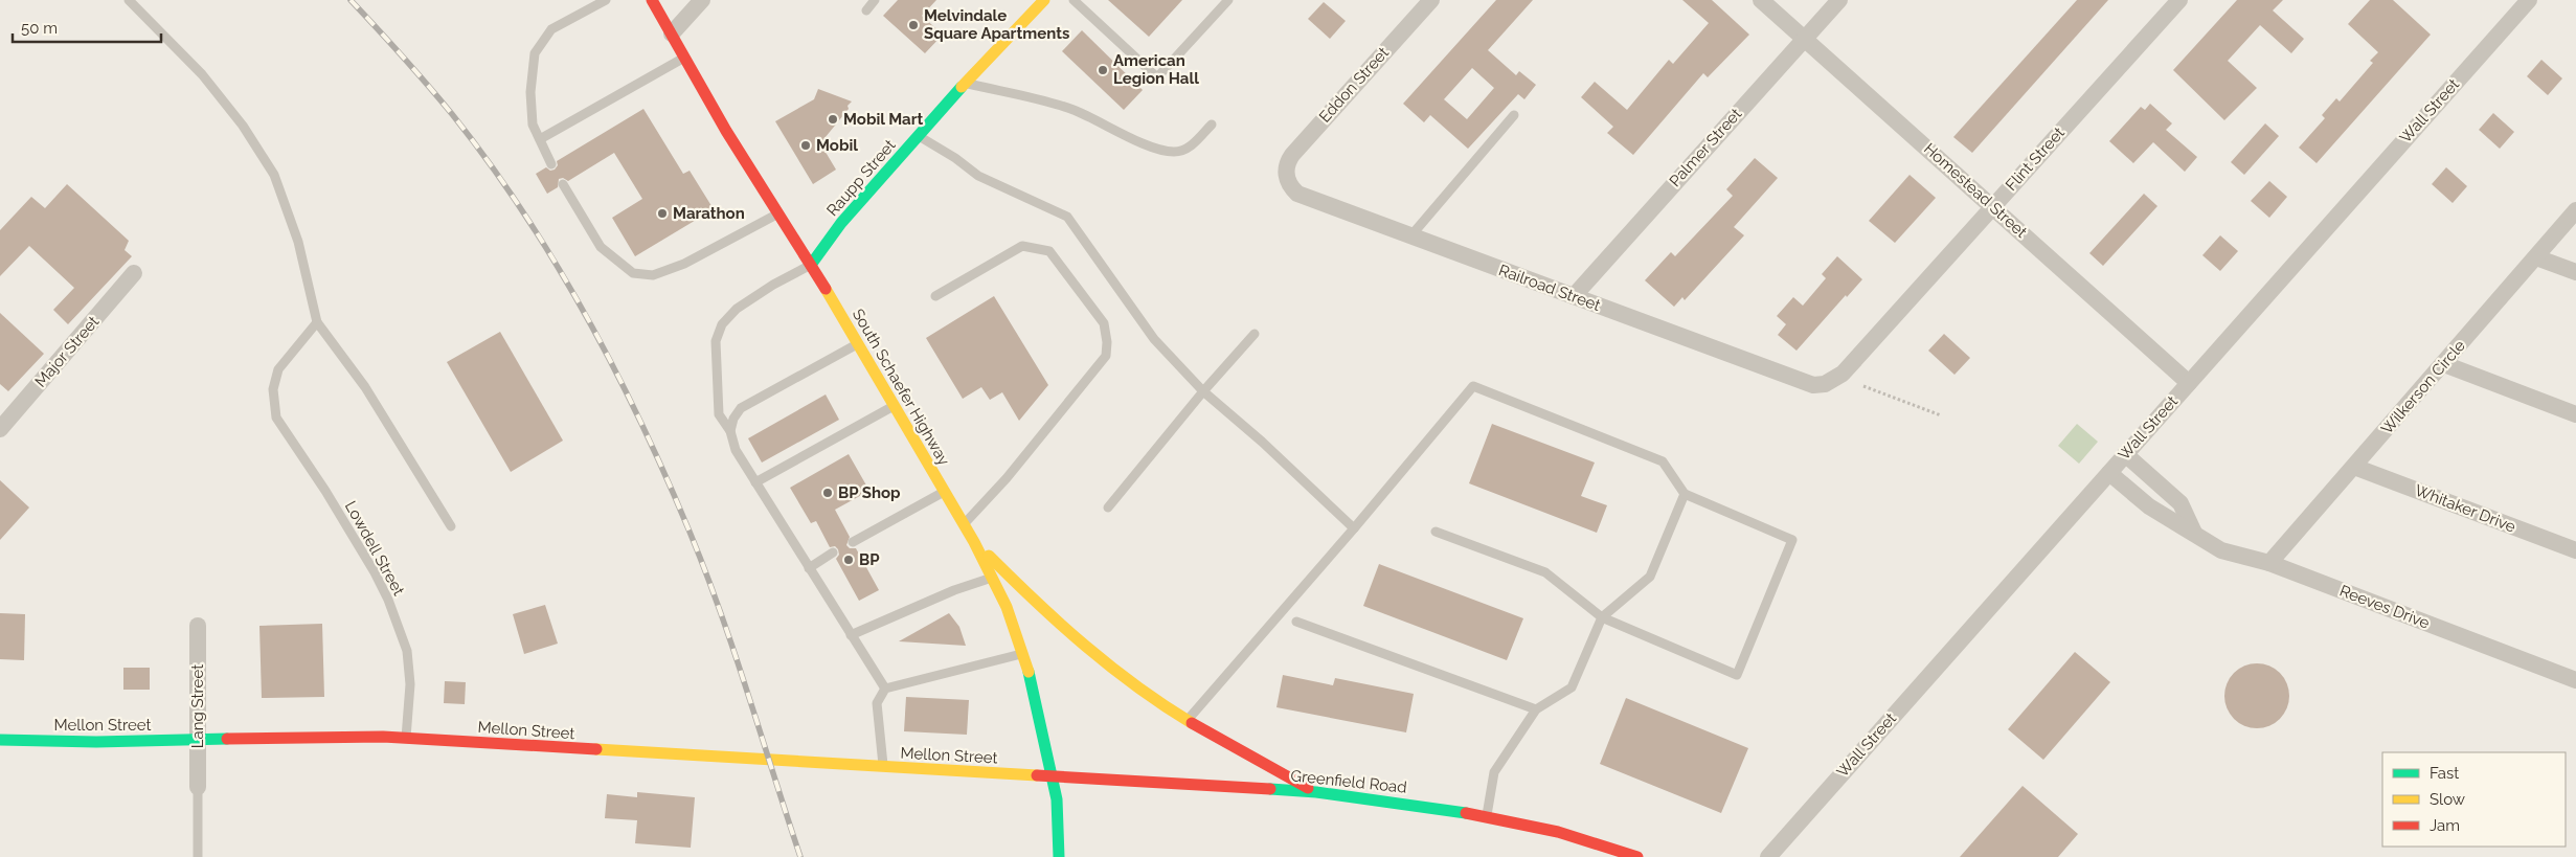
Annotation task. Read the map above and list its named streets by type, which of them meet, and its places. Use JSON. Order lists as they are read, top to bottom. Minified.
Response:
{"streets":{"main road":["Raupp Street","South Schaefer Highway","Mellon Street","Greenfield Road"],"street":["Eddon Street","Wall Street","Palmer Street","Flint Street","Homestead Street","Railroad Street","Major Street","Wilkerson Circle","Whitaker Drive","Reeves Drive","Lang Street"],"lane":["Lowdell Street"]},"crossings":[["Eddon Street","Railroad Street"],["Wall Street","Homestead Street"],["Wall Street","Reeves Drive"],["Palmer Street","Homestead Street"],["Palmer Street","Railroad Street"],["Flint Street","Homestead Street"],["Flint Street","Railroad Street"],["Raupp Street","South Schaefer Highway"],["South Schaefer Highway","Mellon Street"],["South Schaefer Highway","Greenfield Road"],["Wilkerson Circle","Whitaker Drive"],["Wilkerson Circle","Reeves Drive"],["Lowdell Street","Mellon Street"],["Lang Street","Mellon Street"],["Mellon Street","Greenfield Road"]],"places":["Melvindale Square Apartments","American Legion Hall","Mobil Mart","Mobil","Marathon","BP Shop","BP"],"legend":["Fast","Slow","Jam"],"scale_bar":"50 m"}
